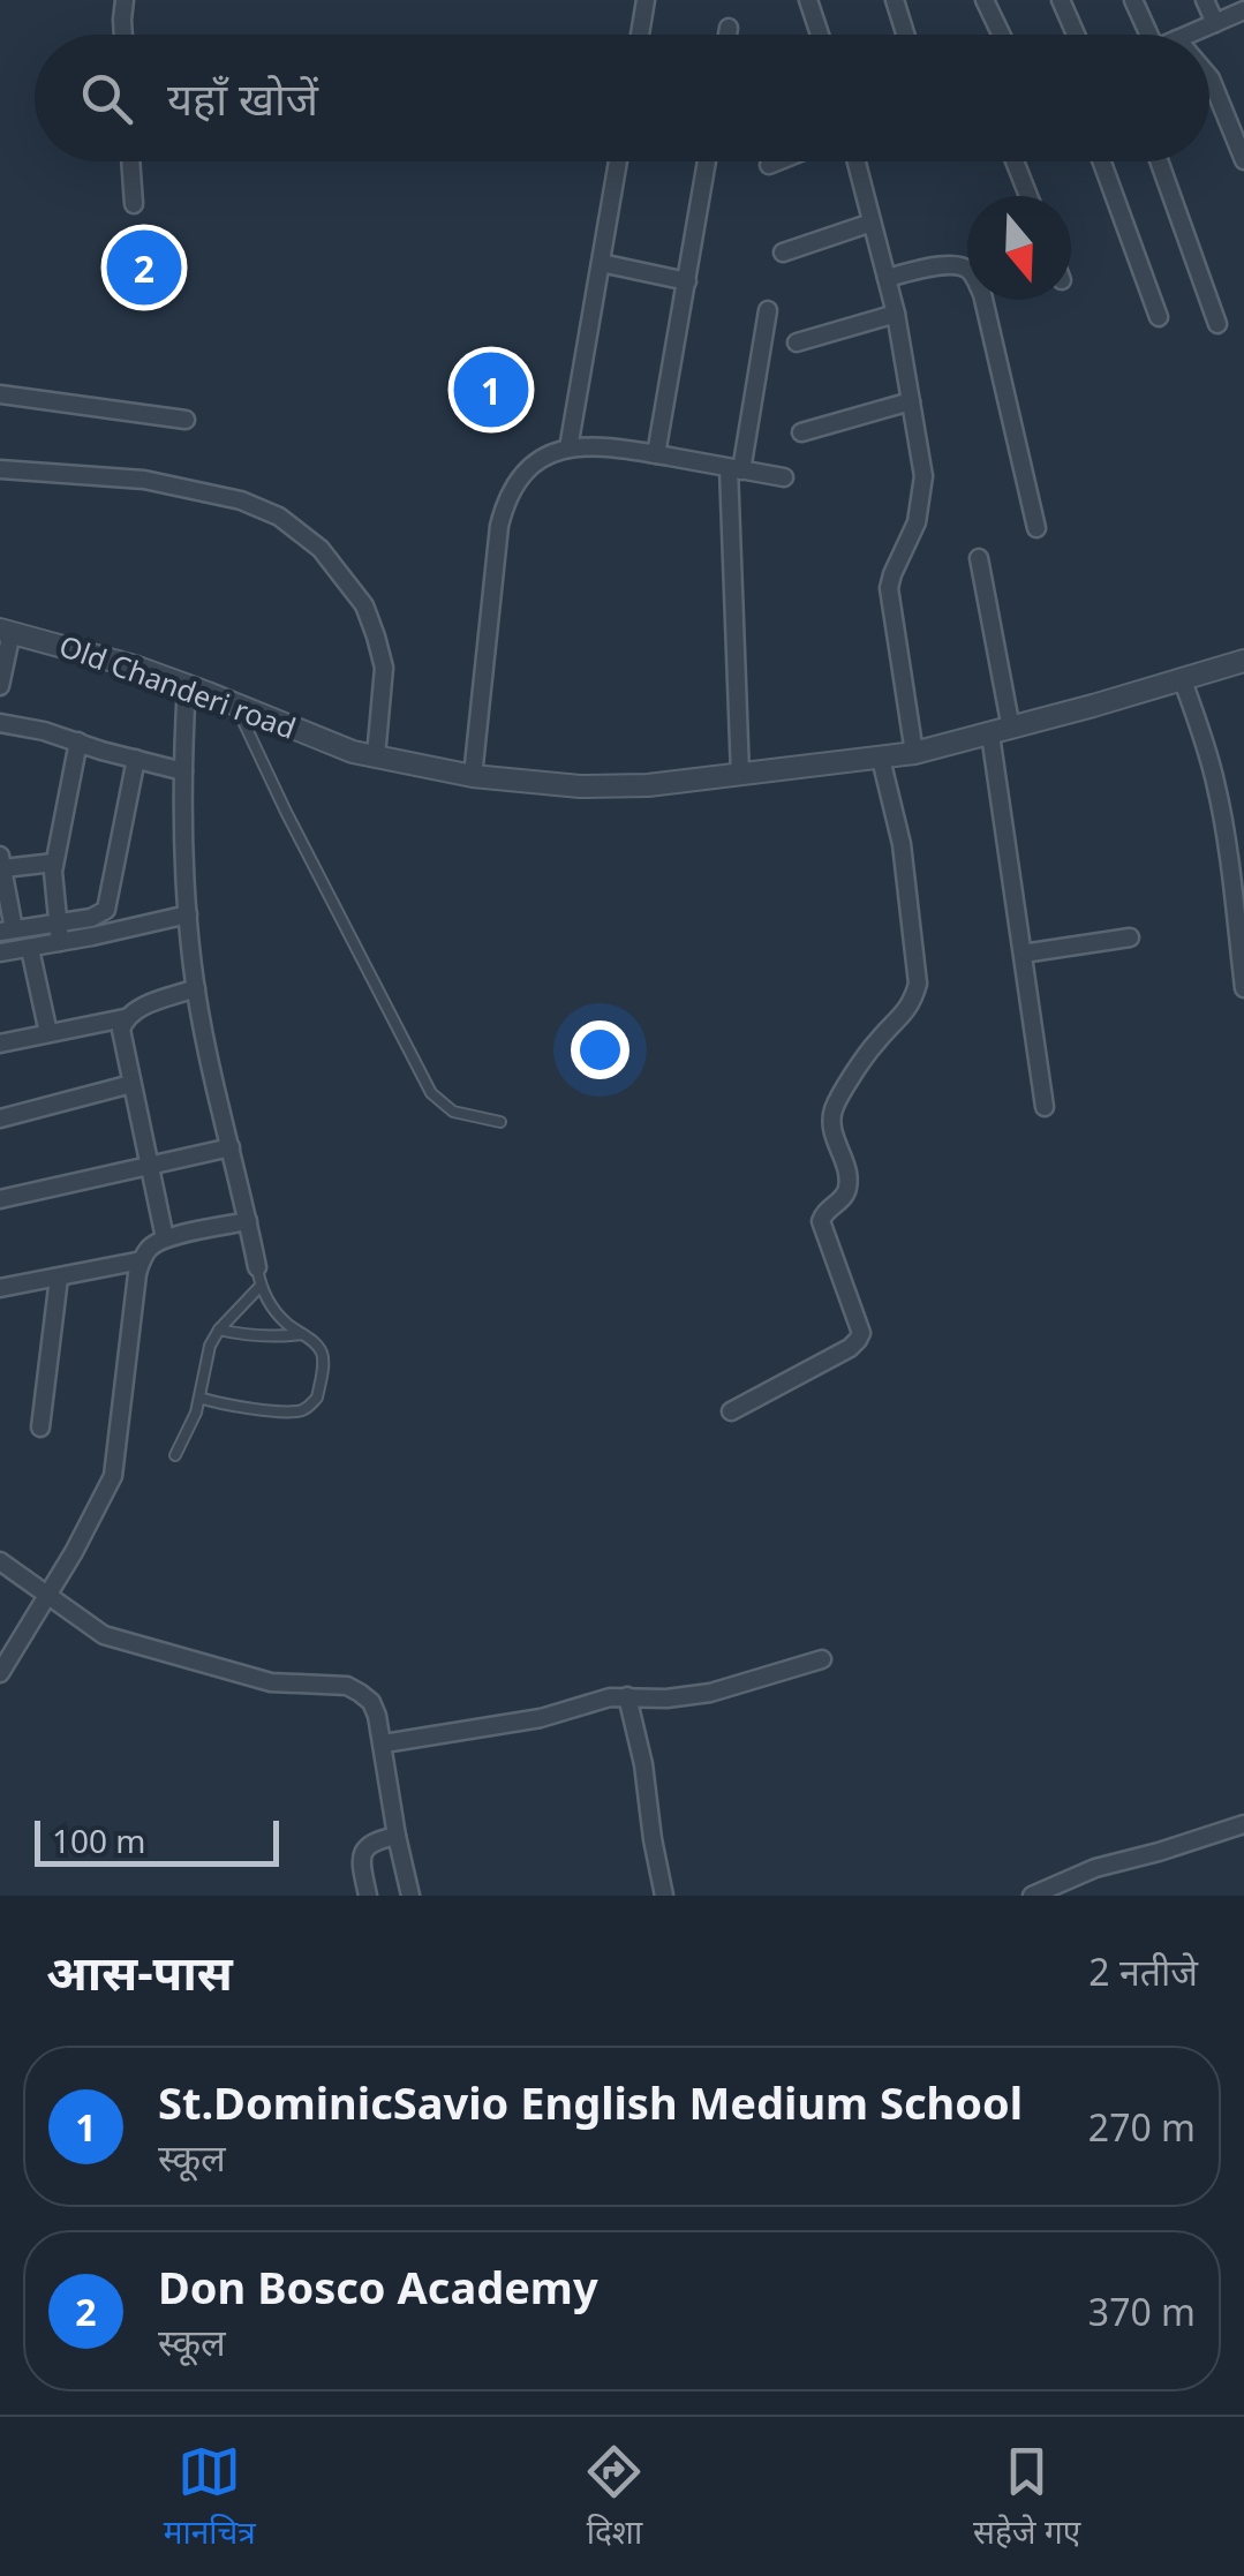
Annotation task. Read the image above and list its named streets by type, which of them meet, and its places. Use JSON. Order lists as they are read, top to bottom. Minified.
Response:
{"streets":{"street":["Old Chanderi road"]},"scale_bar":"100 m","north":"bottom","page":{"search":"यहाँ खोजें","pins":["2","1"],"scale":"100 m","heading":["आस-पास","2 नतीजे"],"list":[{"mark":"1","name":"St.DominicSavio English Medium School","note":"स्कूल","value":"270 m"},{"mark":"2","name":"Don Bosco Academy","note":"स्कूल","value":"370 m"}],"nav":["मानचित्र","दिशा","सहेजे गए"]}}
